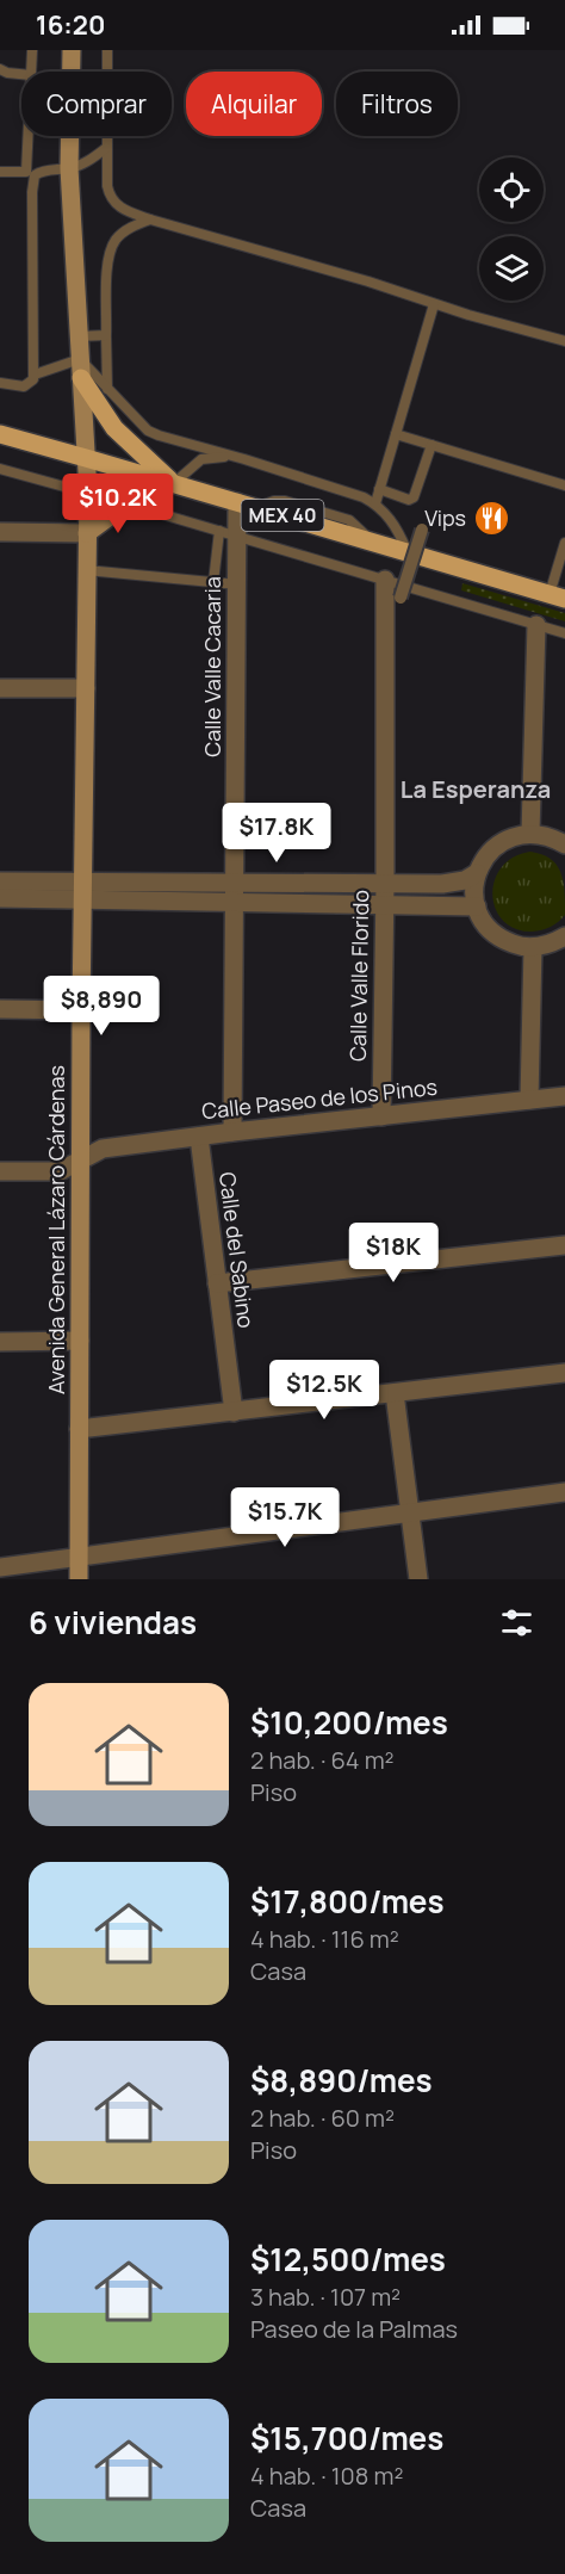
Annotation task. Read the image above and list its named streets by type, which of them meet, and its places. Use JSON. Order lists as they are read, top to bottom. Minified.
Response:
{"streets":{"main road":["MEX 40","Avenida General Lázaro Cárdenas"],"street":["Calle Valle Cacaria","Calle Valle Florido","Calle Paseo de los Pinos","Calle del Sabino"]},"crossings":[["MEX 40","Calle Valle Cacaria"],["MEX 40","Avenida General Lázaro Cárdenas"],["Calle Valle Cacaria","Calle Paseo de los Pinos"],["Calle Valle Florido","Calle Paseo de los Pinos"],["Calle Paseo de los Pinos","Avenida General Lázaro Cárdenas"],["Calle Paseo de los Pinos","Calle del Sabino"]],"districts":["La Esperanza"],"places":{"restaurant":["Vips"]},"page":{"status":"16:20","chip":["Comprar","Alquilar","Filtros"],"price":["$10.2K","$17.8K","$8,890","$18K","$12.5K","$15.7K"],"heading":"6 viviendas","list":[{"name":"$10,200/mes","note":"2 hab. · 64 m² · Piso"},{"name":"$17,800/mes","note":"4 hab. · 116 m² · Casa"},{"name":"$8,890/mes","note":"2 hab. · 60 m² · Piso"},{"name":"$12,500/mes","note":"3 hab. · 107 m² · Paseo de la Palmas"},{"name":"$15,700/mes","note":"4 hab. · 108 m² · Casa"}]}}
